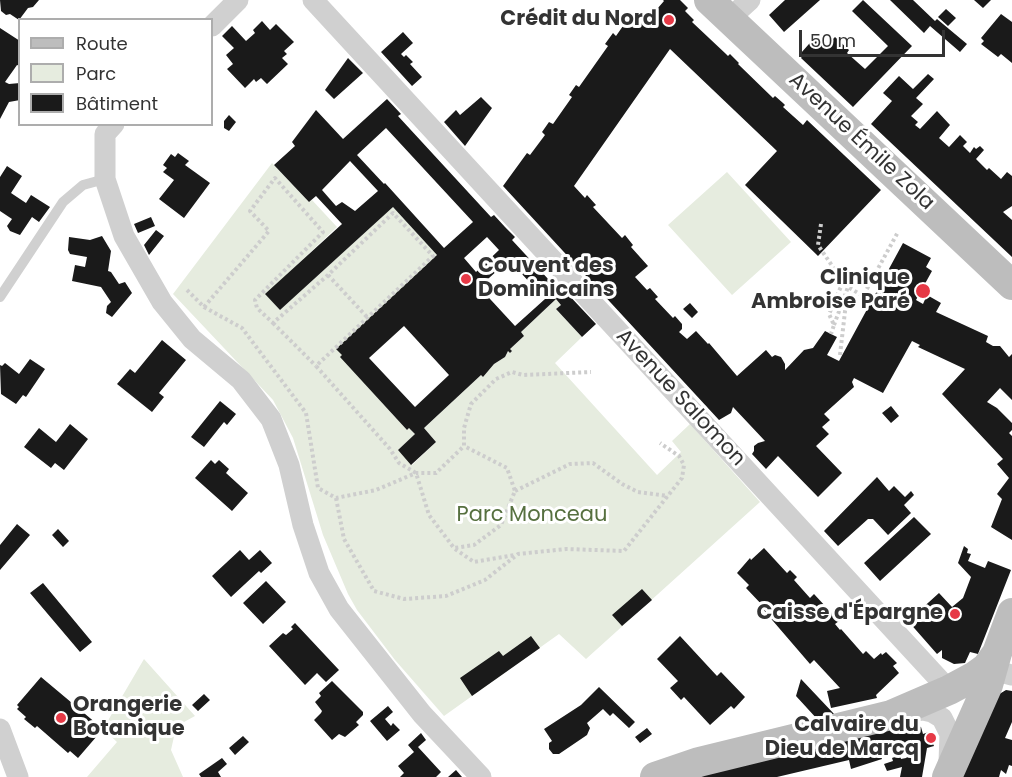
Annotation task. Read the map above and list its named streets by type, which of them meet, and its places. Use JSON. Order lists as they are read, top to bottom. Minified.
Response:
{"streets":{"street":["Avenue Émile Zola","Avenue Salomon"]},"parks":["Parc Monceau"],"places":["Crédit du Nord","Couvent des Dominicains","Clinique Ambroise Paré","Caisse d'Épargne","Orangerie Botanique","Calvaire du Dieu de Marcq"],"legend":["Route","Parc","Bâtiment"],"scale_bar":"50 m"}
